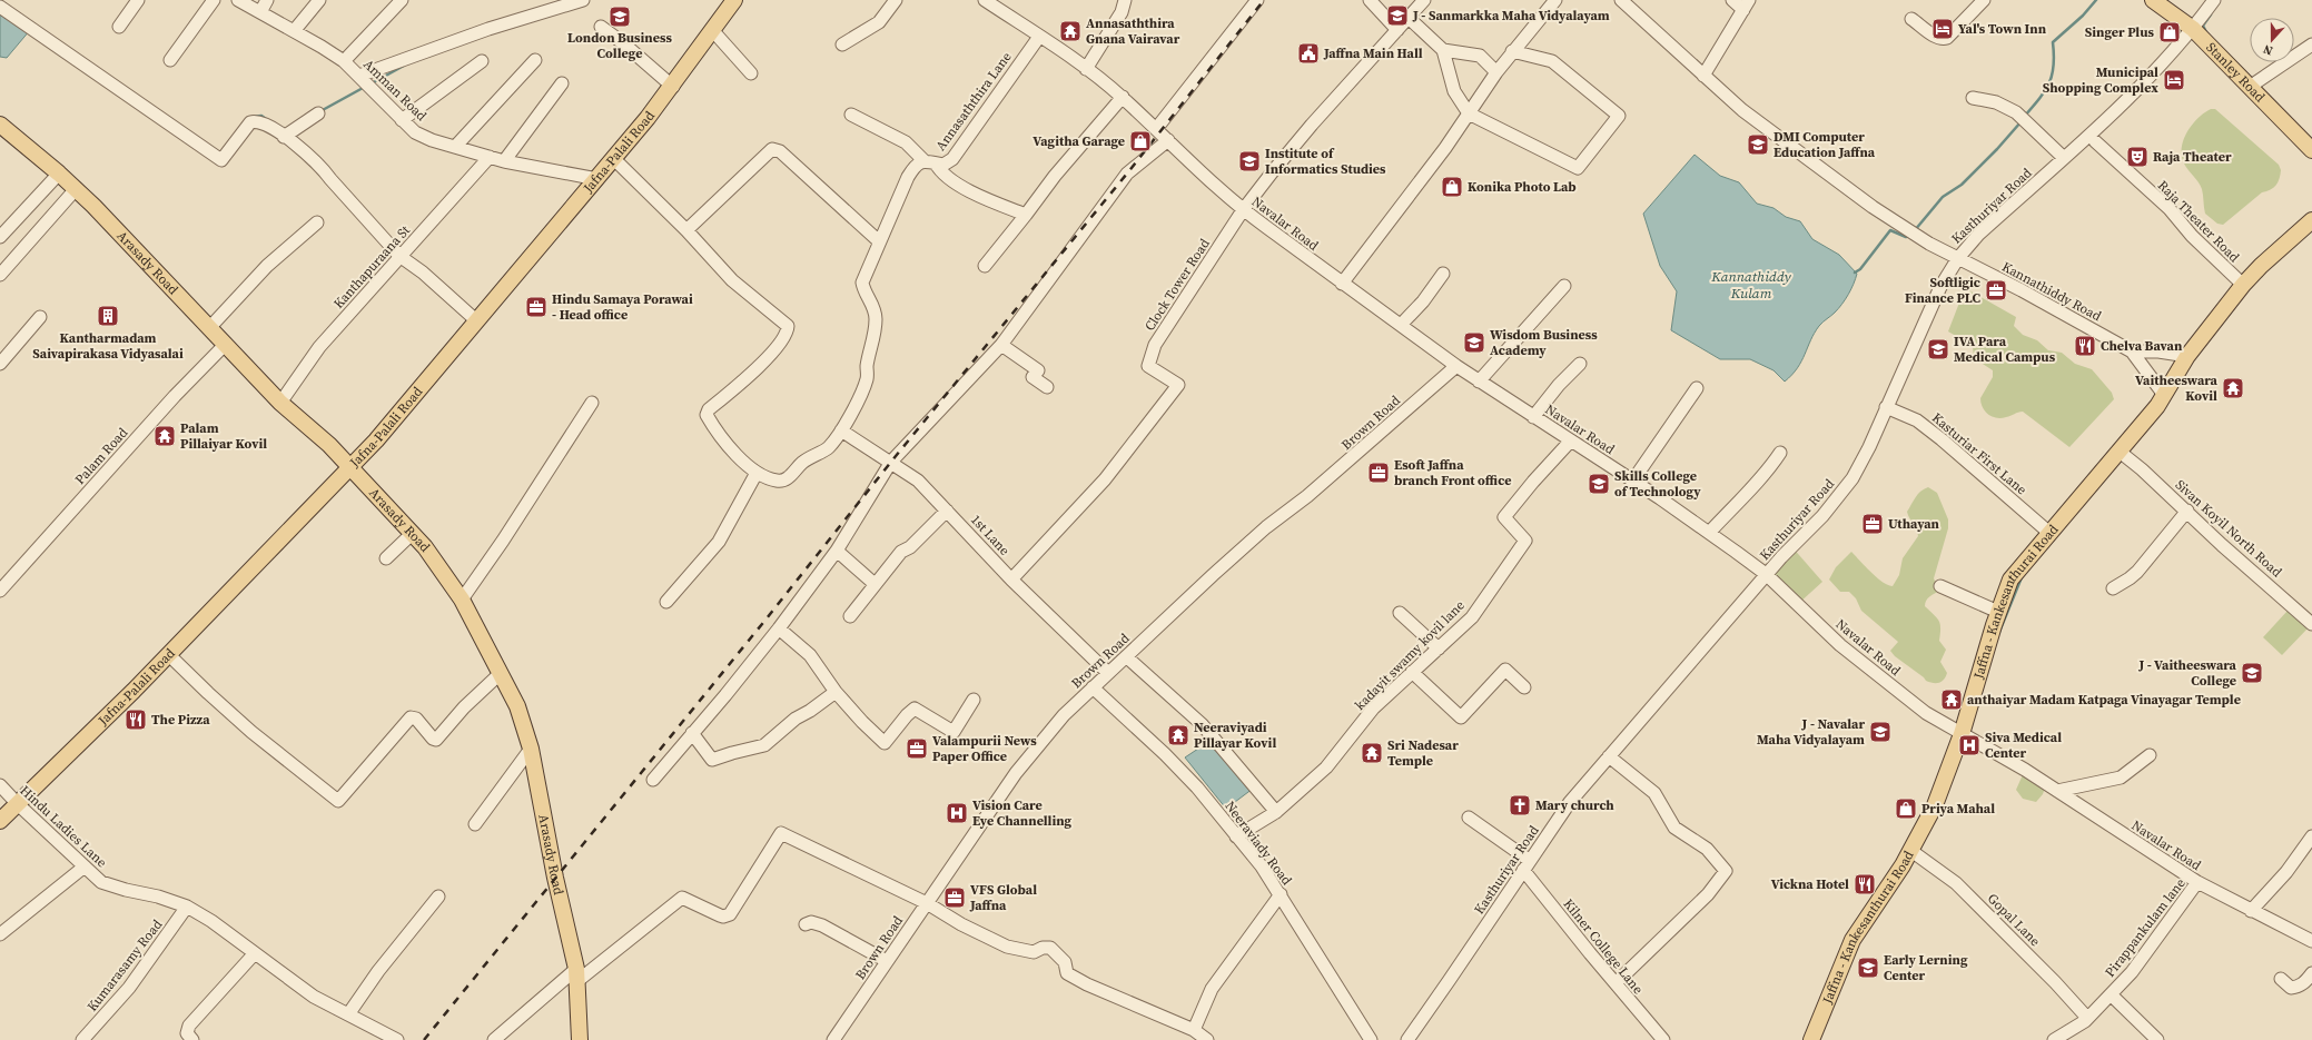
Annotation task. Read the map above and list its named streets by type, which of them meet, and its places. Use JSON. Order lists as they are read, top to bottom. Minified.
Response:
{"streets":{"main road":["Stanley Road","Jafna-Palali Road","Arasady Road","Jaffna - Kankesanthurai Road"],"street":["Amman Road","Annasaththira Lane","Kasthuriyar Road","Raja Theater Road","Navalar Road","Kanthapuraana St","Clock Tower Road","Kannathiddy Road","Brown Road","Kasturiar First Lane","Palam Road","Sivan Koyil North Road","1st Lane","kadayit swamy kovil lane","Hindu Ladies Lane","Neeraviady Road","Gopal Lane","Pirappankulam lane","Kilner College Lane","Kumarasamy Road"]},"crossings":[["Stanley Road","Kasthuriyar Road"],["Amman Road","Jafna-Palali Road"],["Amman Road","Kanthapuraana St"],["Annasaththira Lane","Navalar Road"],["Annasaththira Lane","1st Lane"],["Jafna-Palali Road","Arasady Road"],["Jafna-Palali Road","Hindu Ladies Lane"],["Kasthuriyar Road","Navalar Road"],["Kasthuriyar Road","Kannathiddy Road"],["Kasthuriyar Road","Kasturiar First Lane"],["Kasthuriyar Road","Kilner College Lane"],["Raja Theater Road","Jaffna - Kankesanthurai Road"],["Navalar Road","Clock Tower Road"],["Navalar Road","Brown Road"],["Navalar Road","Jaffna - Kankesanthurai Road"],["Navalar Road","kadayit swamy kovil lane"],["Navalar Road","Pirappankulam lane"],["Arasady Road","Kanthapuraana St"],["Arasady Road","Palam Road"],["Clock Tower Road","1st Lane"],["Brown Road","1st Lane"],["Brown Road","Neeraviady Road"],["Kasturiar First Lane","Jaffna - Kankesanthurai Road"],["Sivan Koyil North Road","Jaffna - Kankesanthurai Road"],["Jaffna - Kankesanthurai Road","Gopal Lane"],["kadayit swamy kovil lane","Neeraviady Road"],["Hindu Ladies Lane","Kumarasamy Road"],["Gopal Lane","Pirappankulam lane"]],"water":["Kannathiddy Kulam"],"places":{"school or university":["J - Sanmarkka Maha Vidyalayam","London Business College","DMI Computer Education Jaffna","Institute of Informatics Studies","Wisdom Business Academy","IVA Para Medical Campus","Skills College of Technology","J - Vaitheeswara College","J - Navalar Maha Vidyalayam","Early Lerning Center"],"hotel":["Yal's Town Inn","Municipal Shopping Complex"],"temple":["Annasaththira Gnana Vairavar","Vaitheeswara Kovil","Palam Pillaiyar Kovil","anthaiyar Madam Katpaga Vinayagar Temple","Neeraviyadi Pillayar Kovil","Sri Nadesar Temple"],"shop":["Singer Plus","Vagitha Garage","Konika Photo Lab","Priya Mahal"],"public building":["Jaffna Main Hall"],"theatre":["Raja Theater"],"office":["Softligic Finance PLC","Hindu Samaya Porawai - Head office","Esoft Jaffna branch Front office","Uthayan","Valampurii News Paper Office","VFS Global Jaffna"],"building":["Kantharmadam Saivapirakasa Vidyasalai"],"restaurant":["Chelva Bavan","The Pizza","Vickna Hotel"],"hospital":["Siva Medical Center","Vision Care Eye Channelling"],"church":["Mary church"]},"north":"bottom"}
